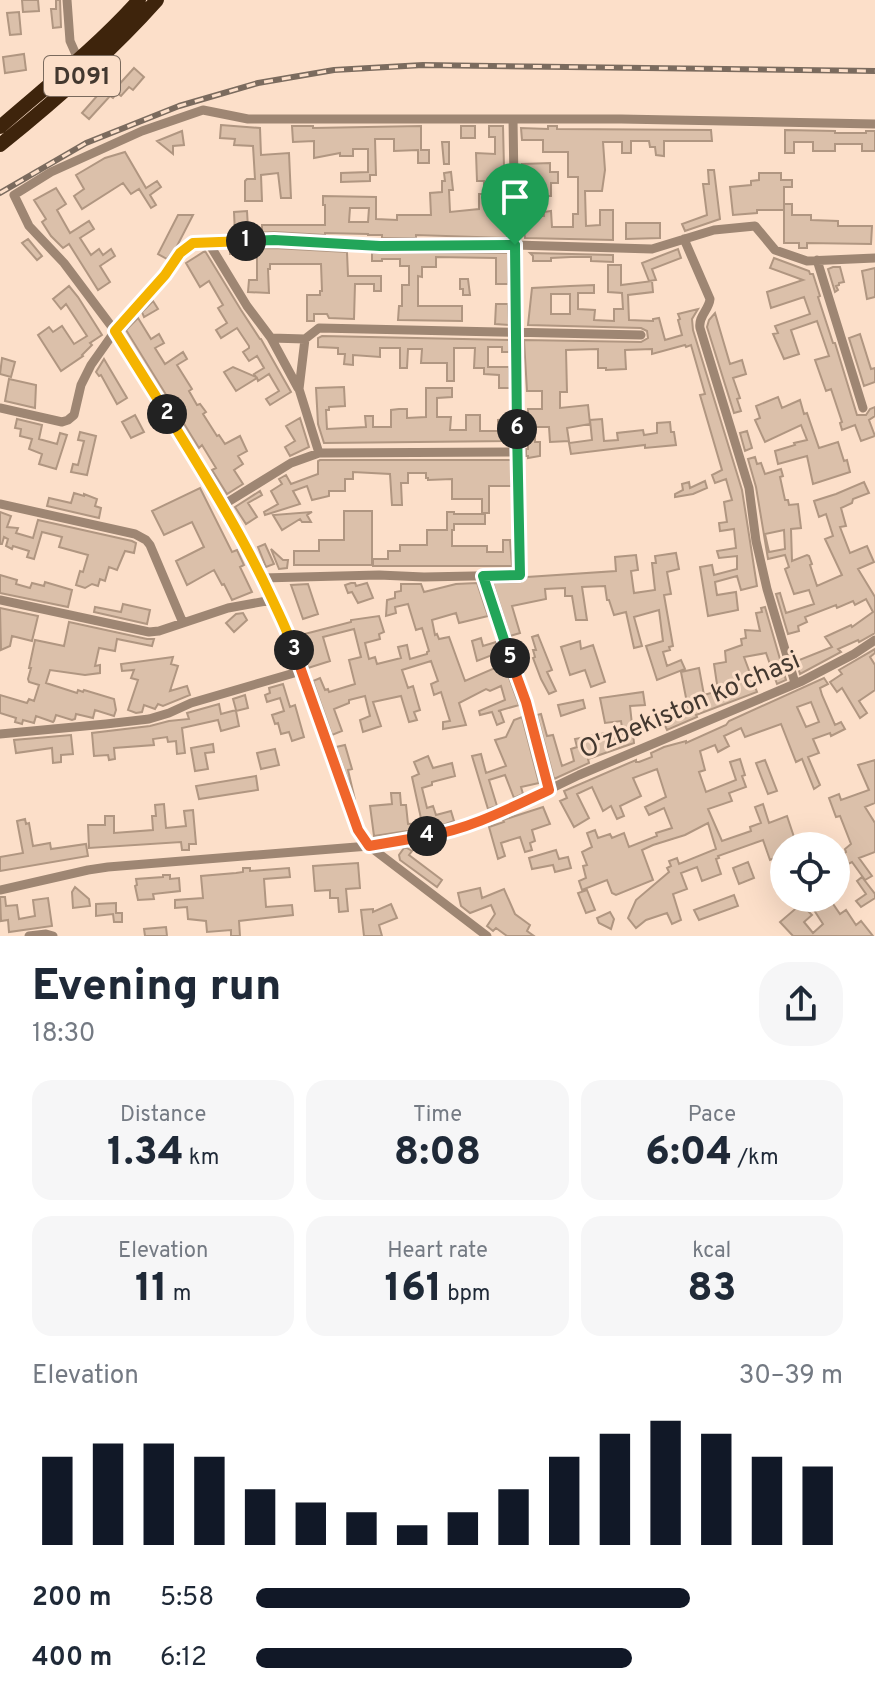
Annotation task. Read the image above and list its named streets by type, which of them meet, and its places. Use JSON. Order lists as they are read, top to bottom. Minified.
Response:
{"streets":{"highway":["D091"],"street":["O'zbekiston ko'chasi"]},"page":{"pins":["1","2","6","3","5","4"],"heading":["Evening run","18:30"],"stats":[["Distance","1.34 km"],["Time","8:08"],["Pace","6:04 /km"],["Elevation","11 m"],["Heart rate","161 bpm"],["kcal","83"]],"chart":["Elevation","30–39 m"],"list":[{"name":"200 m","note":"5:58"},{"name":"400 m","note":"6:12"}]}}
